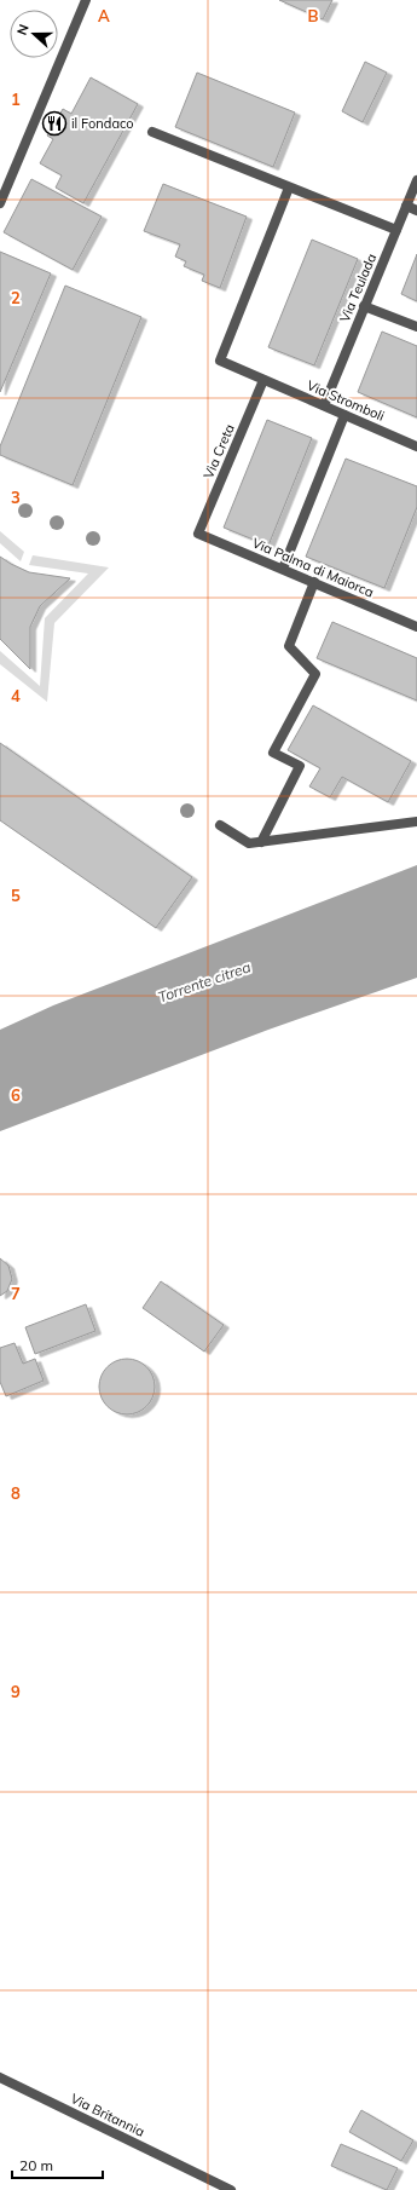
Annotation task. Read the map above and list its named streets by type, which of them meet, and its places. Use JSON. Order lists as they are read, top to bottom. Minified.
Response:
{"streets":{"street":["Via Teulada","Via Stromboli","Via Creta","Via Palma di Maiorca","Via Britannia"]},"crossings":[["Via Teulada","Via Stromboli"],["Via Stromboli","Via Creta"],["Via Creta","Via Palma di Maiorca"]],"water":["Torrente citrea"],"places":{"restaurant":["il Fondaco"]},"scale_bar":"20 m","north":"left","grid":{"columns":["A","B"],"rows":["1","2","3","4","5","6","7","8","9"]}}
